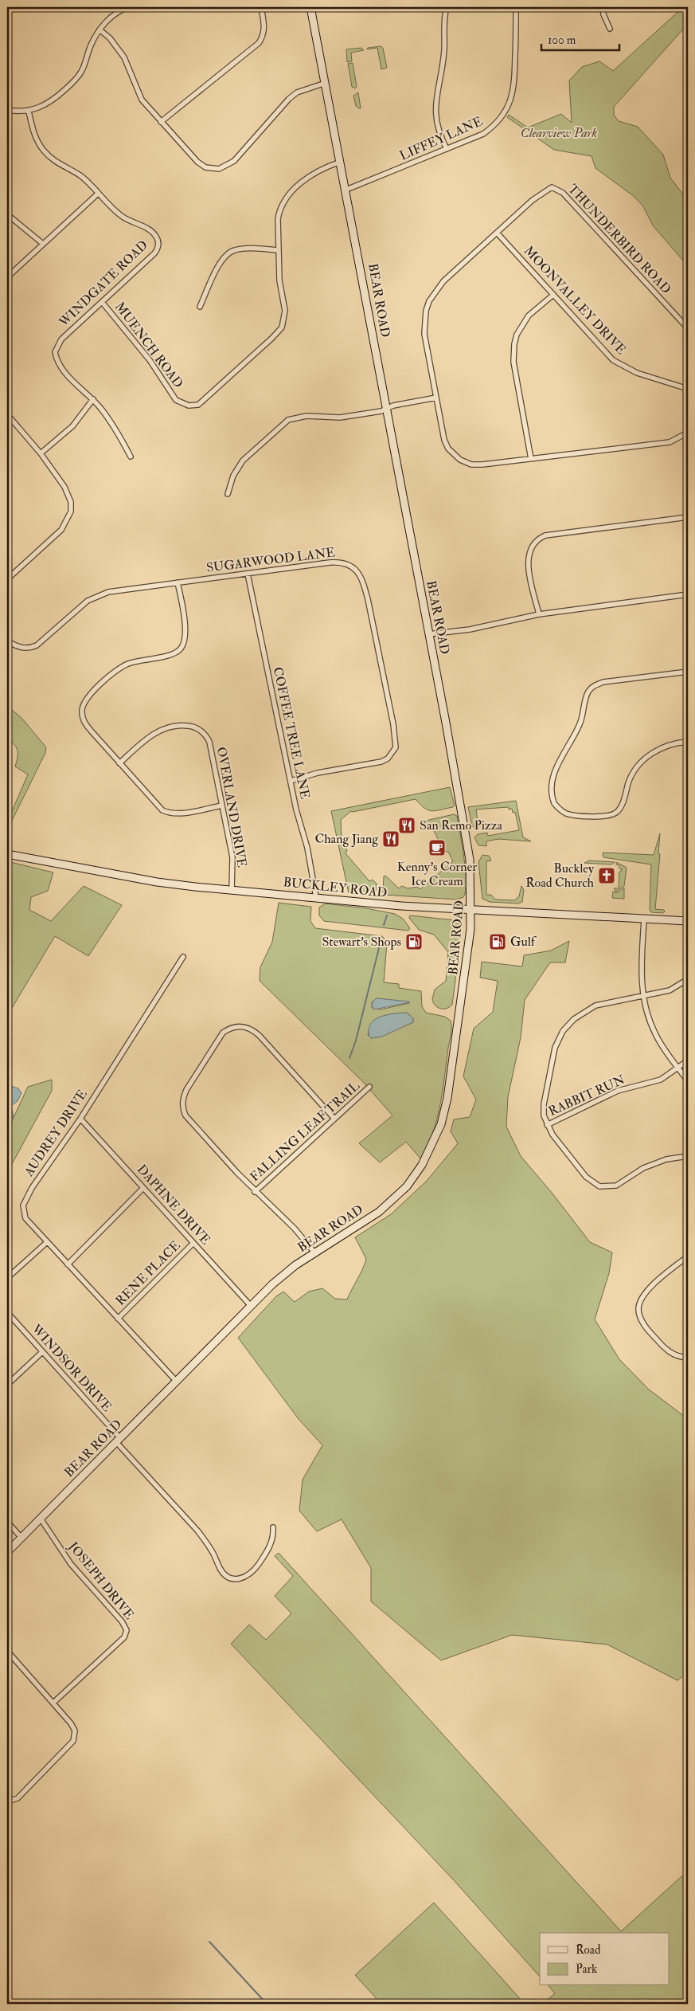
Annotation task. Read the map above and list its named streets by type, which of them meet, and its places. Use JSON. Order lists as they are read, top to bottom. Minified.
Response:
{"streets":{"street":["LIFFEY LANE","THUNDERBIRD ROAD","WINDGATE ROAD","BEAR ROAD","MOONVALLEY DRIVE","MUENCH ROAD","SUGARWOOD LANE","COFFEE TREE LANE","OVERLAND DRIVE","BUCKLEY ROAD","RABBIT RUN","FALLING LEAF TRAIL","AUDREY DRIVE","DAPHNE DRIVE","RENE PLACE","WINDSOR DRIVE","JOSEPH DRIVE"]},"crossings":[["LIFFEY LANE","BEAR ROAD"],["THUNDERBIRD ROAD","MOONVALLEY DRIVE"],["WINDGATE ROAD","MUENCH ROAD"],["BEAR ROAD","MUENCH ROAD"],["BEAR ROAD","BUCKLEY ROAD"],["BEAR ROAD","AUDREY DRIVE"],["BEAR ROAD","DAPHNE DRIVE"],["BEAR ROAD","WINDSOR DRIVE"],["BEAR ROAD","JOSEPH DRIVE"],["SUGARWOOD LANE","COFFEE TREE LANE"],["COFFEE TREE LANE","BUCKLEY ROAD"],["OVERLAND DRIVE","BUCKLEY ROAD"],["AUDREY DRIVE","DAPHNE DRIVE"],["AUDREY DRIVE","RENE PLACE"],["DAPHNE DRIVE","RENE PLACE"]],"parks":["Clearview Park"],"places":{"restaurant":["San Remo Pizza","Chang Jiang"],"cafe":["Kenny's Corner Ice Cream"],"church":["Buckley Road Church"],"fuel station":["Stewart's Shops","Gulf"]},"legend":["Road","Park"],"scale_bar":"100 m"}
